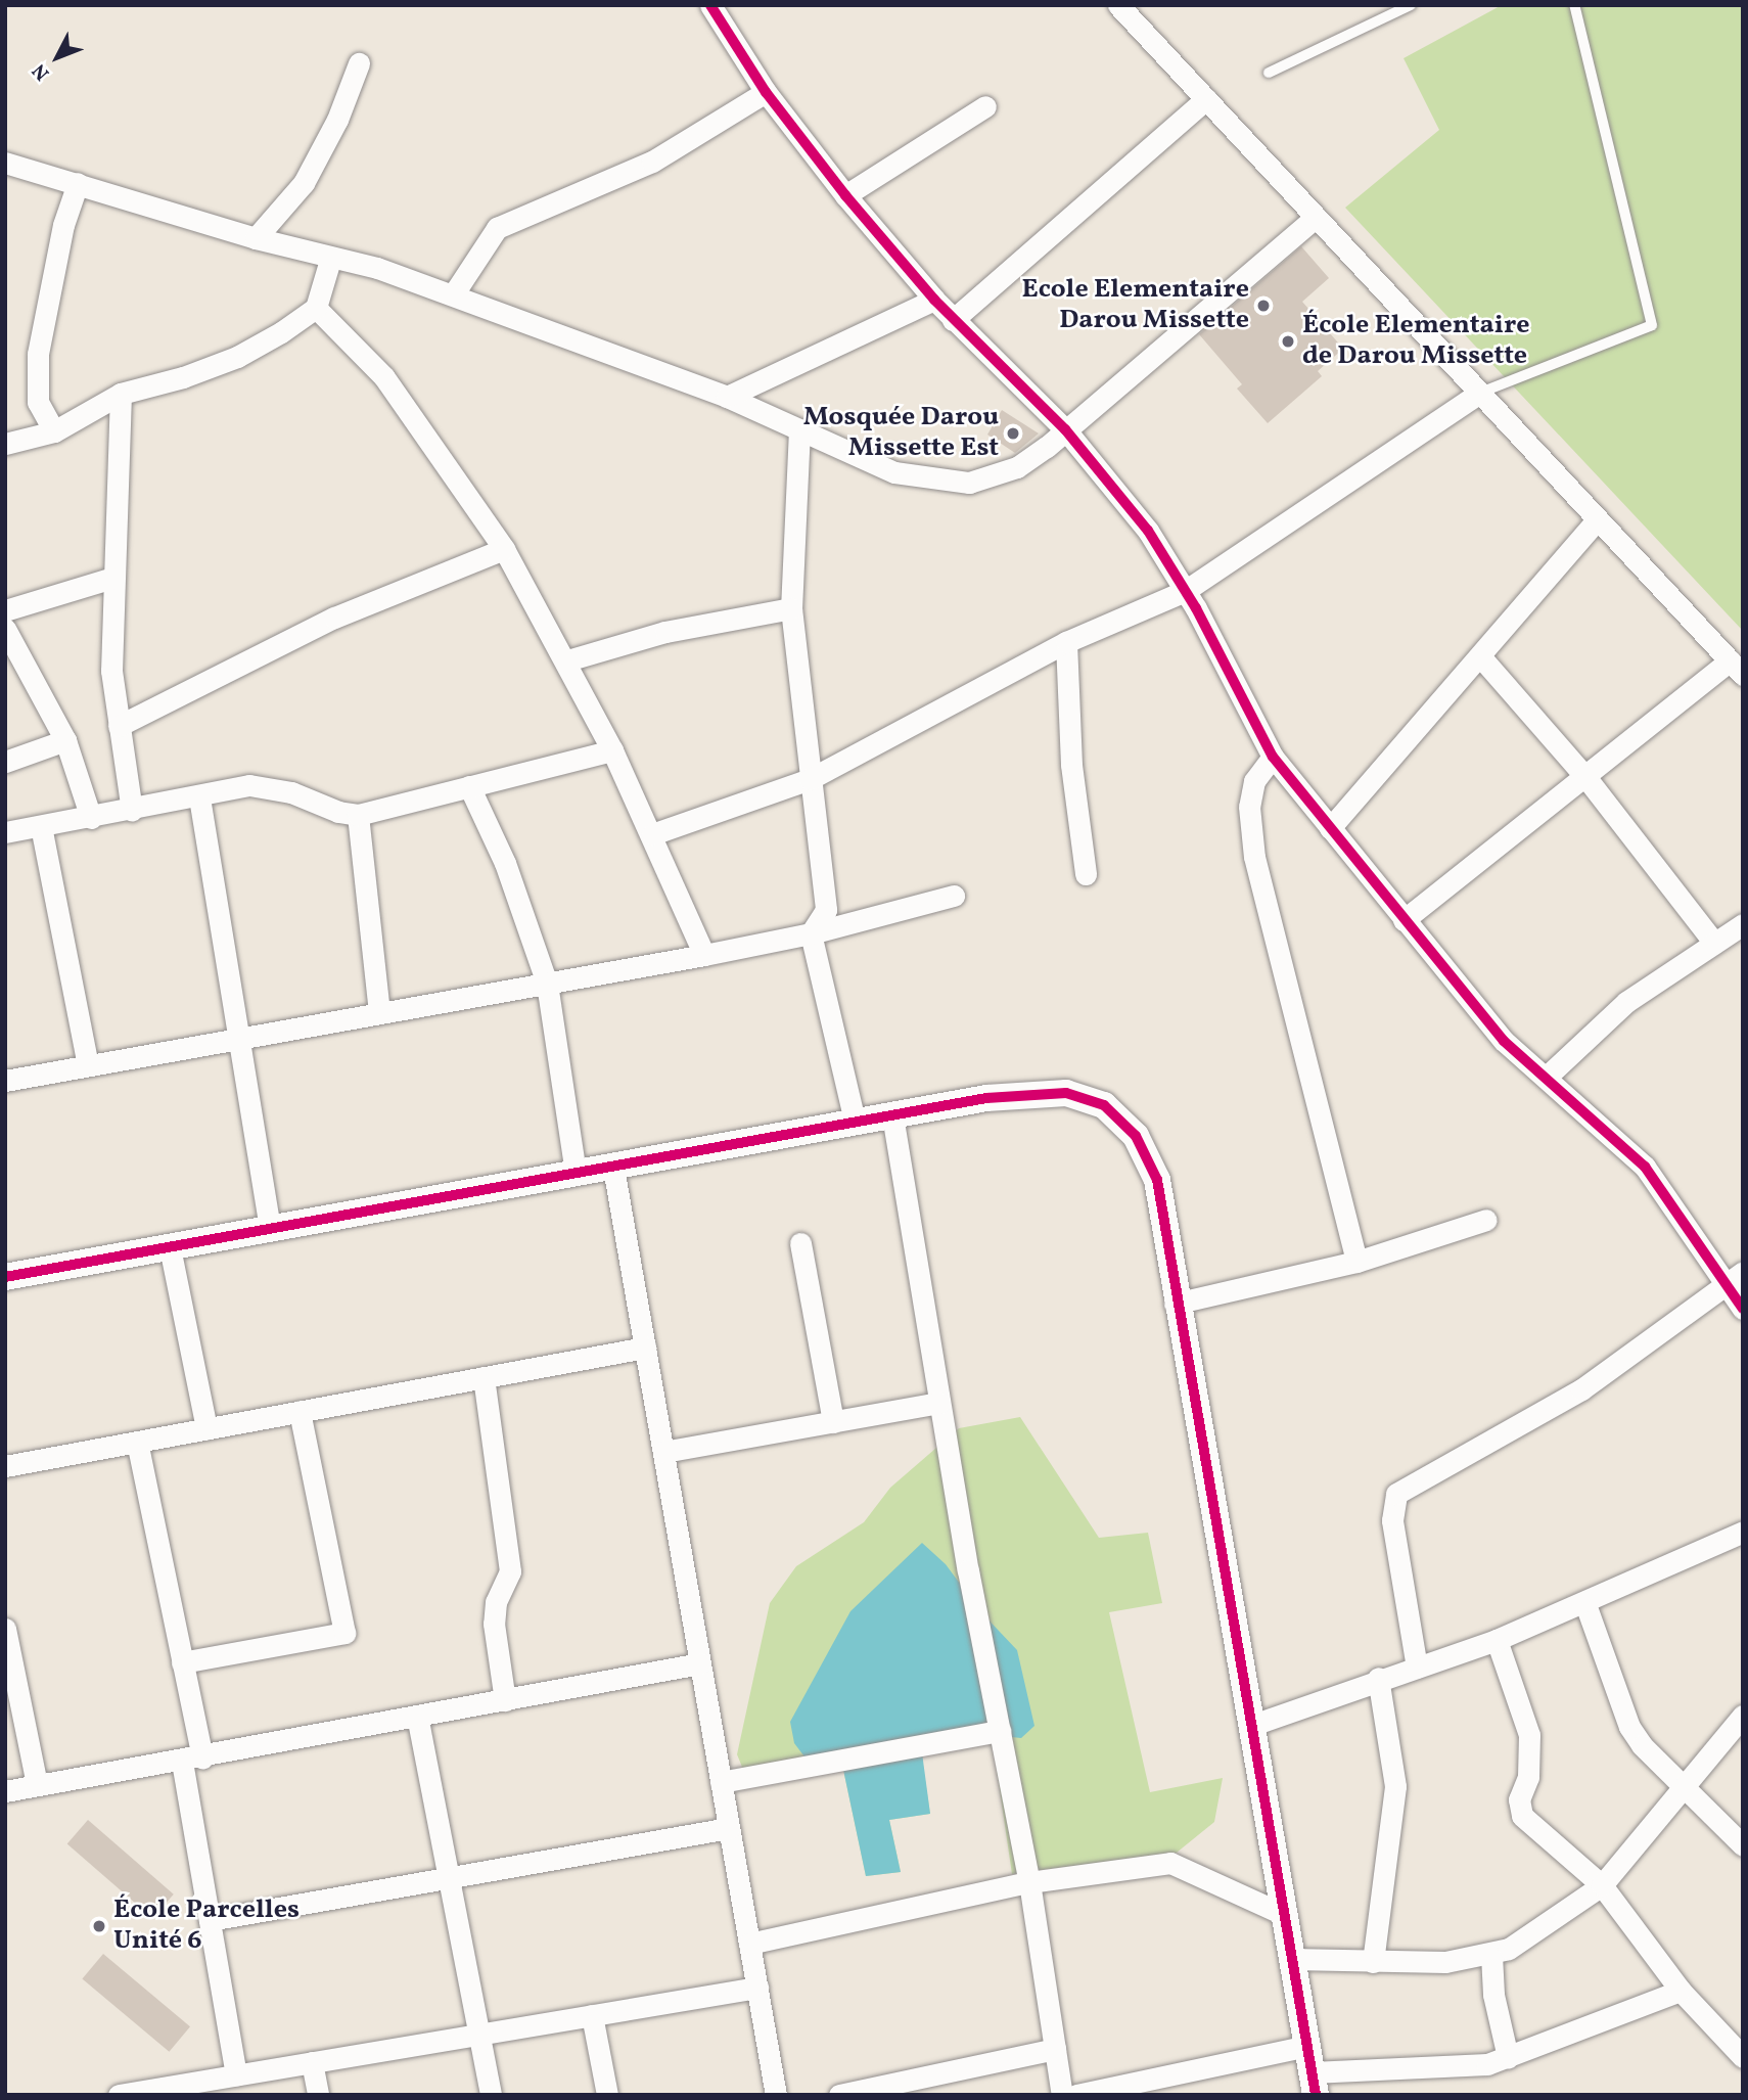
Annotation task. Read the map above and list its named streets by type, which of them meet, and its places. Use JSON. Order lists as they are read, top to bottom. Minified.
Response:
{"places":["Ecole Elementaire Darou Missette","École Elementaire de Darou Missette","Mosquée Darou Missette Est","École Parcelles Unité 6"],"north":"bottom left"}
